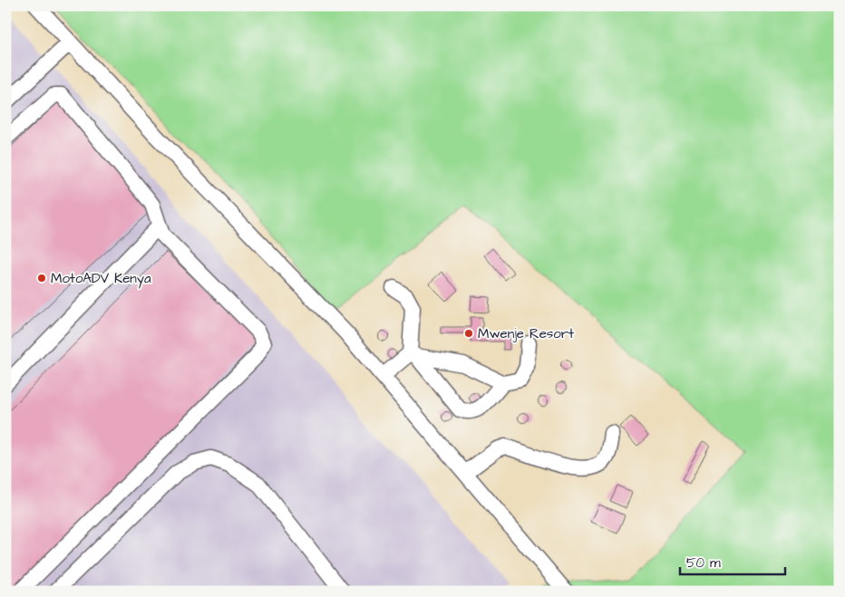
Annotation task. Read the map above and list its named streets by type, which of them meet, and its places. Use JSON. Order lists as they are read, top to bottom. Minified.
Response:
{"places":["MotoADV Kenya","Mwenje Resort"],"scale_bar":"50 m"}
